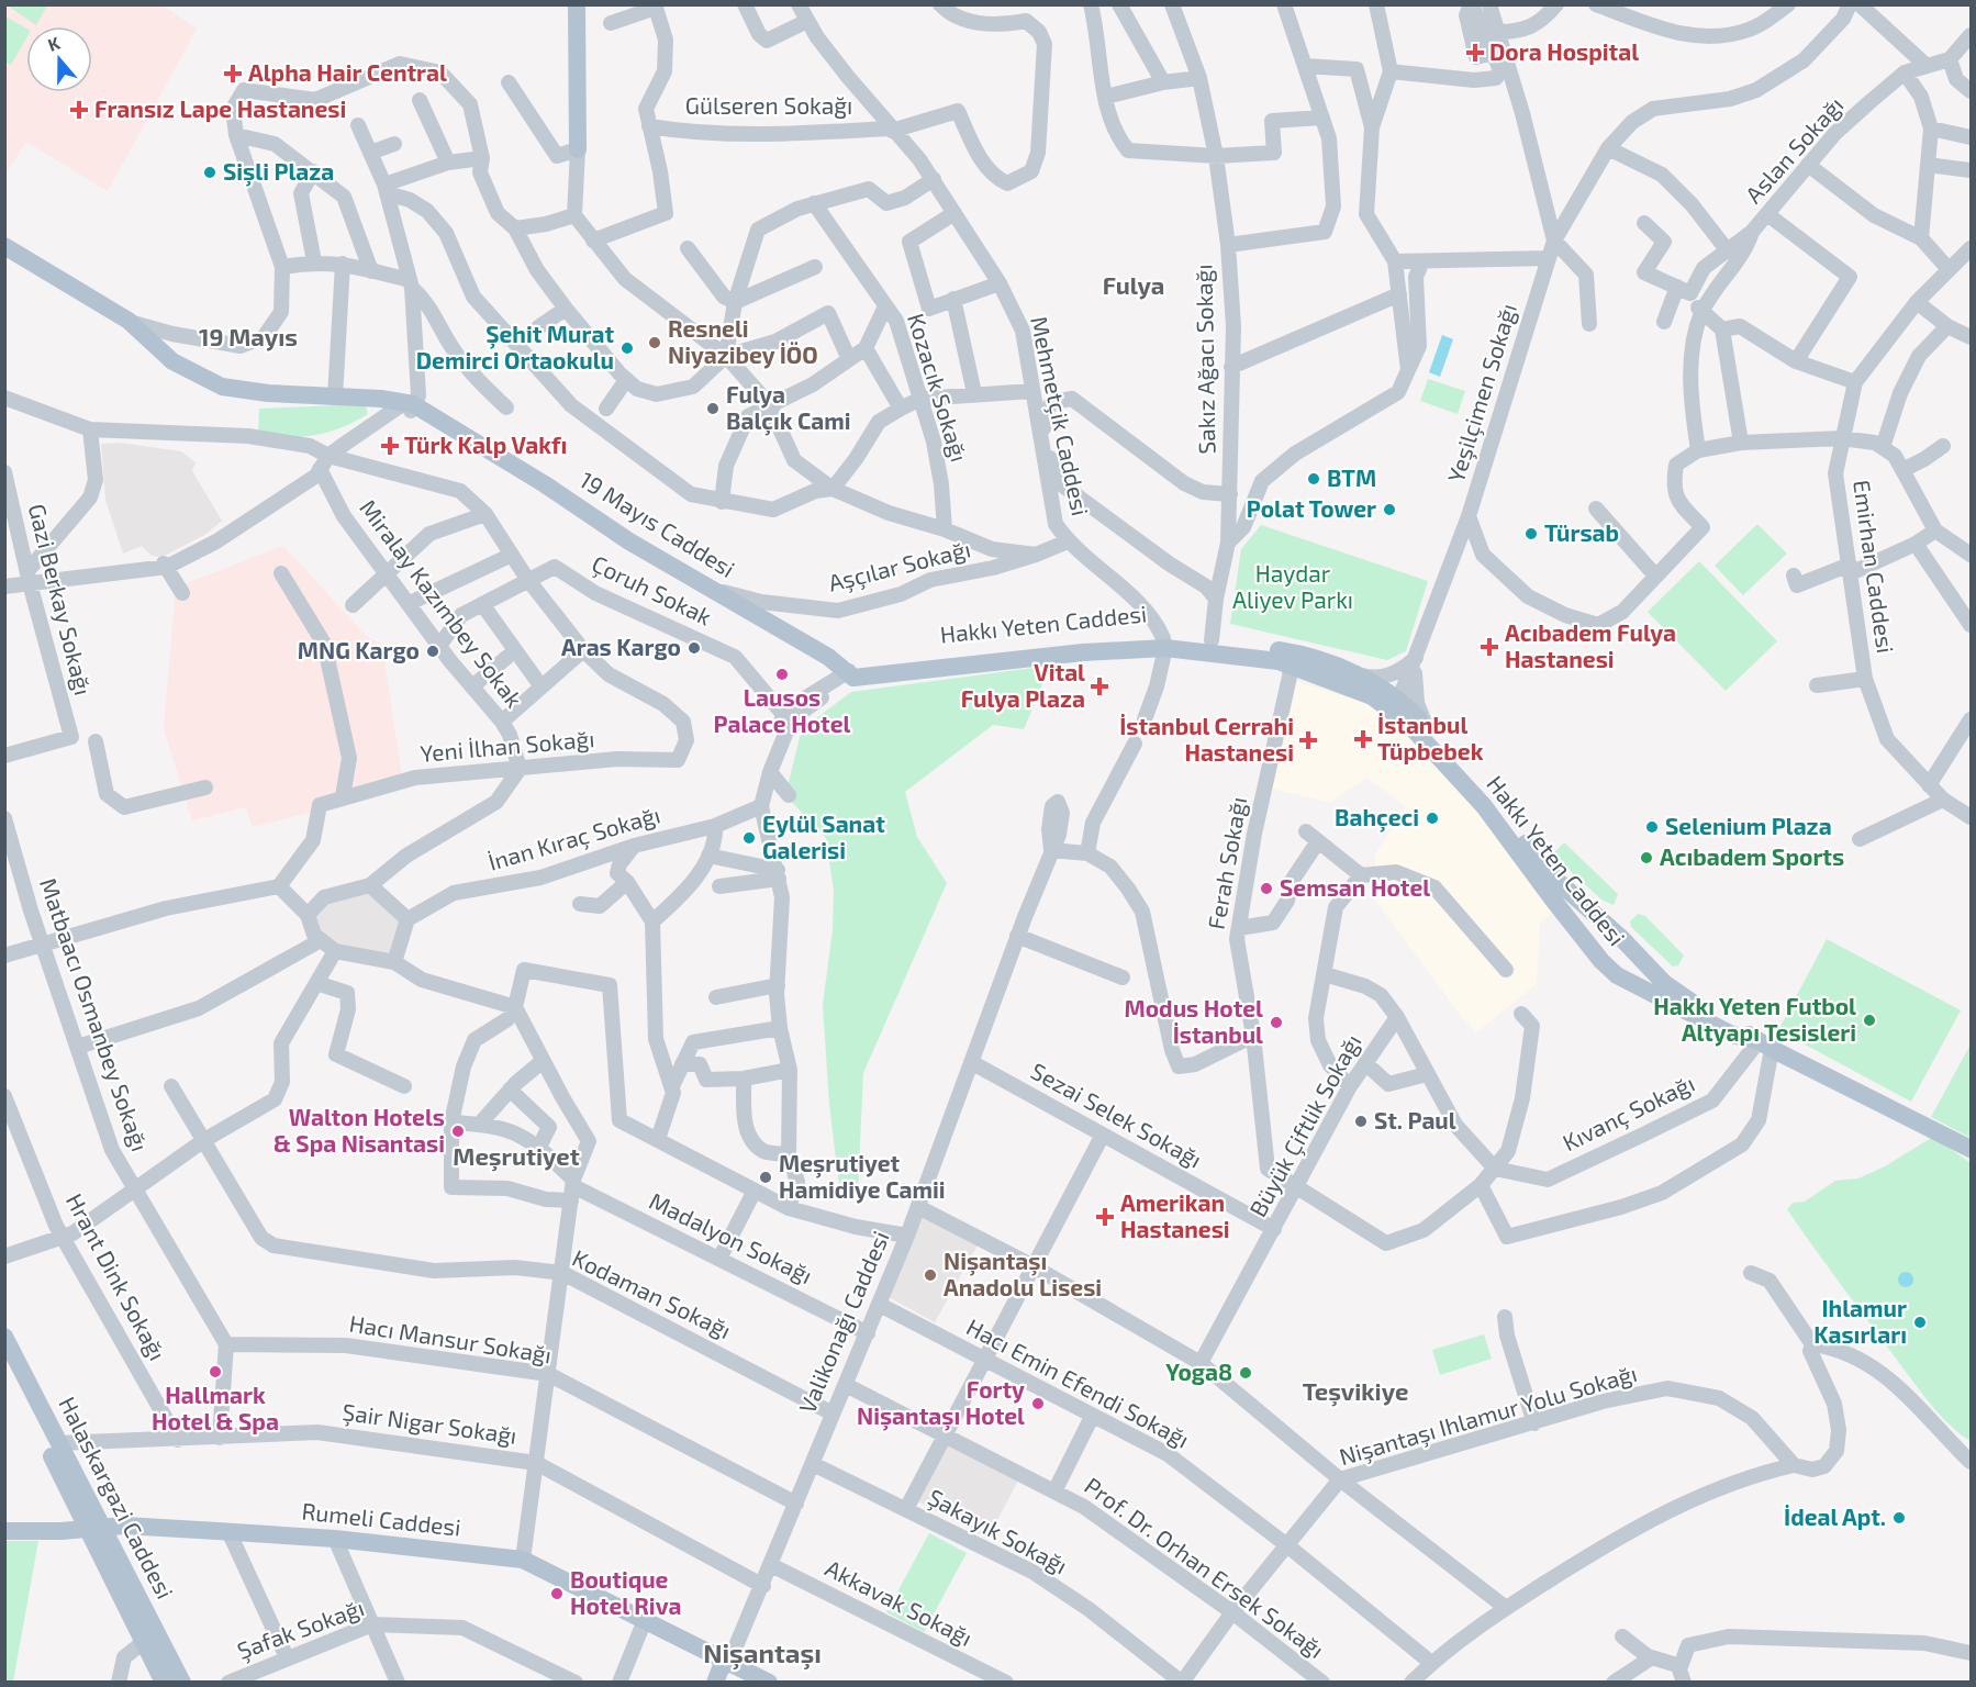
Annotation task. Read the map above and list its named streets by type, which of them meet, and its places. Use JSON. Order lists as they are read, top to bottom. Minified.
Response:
{"streets":{"main road":["19 Mayıs Caddesi","Hakkı Yeten Caddesi","Valikonağı Caddesi","Halaskargazi Caddesi","Rumeli Caddesi"],"street":["Gülseren Sokağı","Aslan Sokağı","Sakız Ağacı Sokağı","Kozacık Sokağı","Yeşilçimen Sokağı","Mehmetçik Caddesi","Aşçılar Sokağı","Emirhan Caddesi","Çoruh Sokak","Gazi Berkay Sokağı","Miralay Kazımbey Sokak","Yeni İlhan Sokağı","İnan Kıraç Sokağı","Ferah Sokağı","Matbaacı Osmanbey Sokağı","Kıvanç Sokağı","Sezai Selek Sokağı","Büyük Çiftlik Sokağı","Madalyon Sokağı","Hrant Dink Sokağı","Kodaman Sokağı","Hacı Mansur Sokağı","Hacı Emin Efendi Sokağı","Nişantaşı Ihlamur Yolu Sokağı","Şair Nigar Sokağı","Şakayık Sokağı","Prof. Dr. Orhan Ersek Sokağı","Akkavak Sokağı","Şafak Sokağı"]},"crossings":[["Gülseren Sokağı","Mehmetçik Caddesi"],["Sakız Ağacı Sokağı","Hakkı Yeten Caddesi"],["Yeşilçimen Sokağı","Hakkı Yeten Caddesi"],["Mehmetçik Caddesi","Aşçılar Sokağı"],["Mehmetçik Caddesi","Hakkı Yeten Caddesi"],["19 Mayıs Caddesi","Aşçılar Sokağı"],["19 Mayıs Caddesi","Hakkı Yeten Caddesi"],["Çoruh Sokak","Hakkı Yeten Caddesi"],["Miralay Kazımbey Sokak","Yeni İlhan Sokağı"],["Hakkı Yeten Caddesi","Ferah Sokağı"],["Hakkı Yeten Caddesi","Kıvanç Sokağı"],["Ferah Sokağı","Büyük Çiftlik Sokağı"],["Matbaacı Osmanbey Sokağı","Hacı Mansur Sokağı"],["Sezai Selek Sokağı","Büyük Çiftlik Sokağı"],["Sezai Selek Sokağı","Valikonağı Caddesi"],["Madalyon Sokağı","Valikonağı Caddesi"],["Hrant Dink Sokağı","Şair Nigar Sokağı"],["Kodaman Sokağı","Valikonağı Caddesi"],["Valikonağı Caddesi","Hacı Mansur Sokağı"],["Valikonağı Caddesi","Hacı Emin Efendi Sokağı"],["Valikonağı Caddesi","Şair Nigar Sokağı"],["Valikonağı Caddesi","Rumeli Caddesi"],["Valikonağı Caddesi","Şakayık Sokağı"],["Valikonağı Caddesi","Prof. Dr. Orhan Ersek Sokağı"],["Valikonağı Caddesi","Akkavak Sokağı"],["Hacı Emin Efendi Sokağı","Nişantaşı Ihlamur Yolu Sokağı"],["Nişantaşı Ihlamur Yolu Sokağı","Şakayık Sokağı"],["Nişantaşı Ihlamur Yolu Sokağı","Prof. Dr. Orhan Ersek Sokağı"],["Şair Nigar Sokağı","Halaskargazi Caddesi"],["Halaskargazi Caddesi","Rumeli Caddesi"]],"districts":["Fulya","19 Mayıs","Meşrutiyet","Teşvikiye","Nişantaşı"],"parks":["Haydar Aliyev Parkı"],"places":{"health":["Dora Hospital","Alpha Hair Central","Fransız Lape Hastanesi","Türk Kalp Vakfı","Acıbadem Fulya Hastanesi","Vital Fulya Plaza","İstanbul Tüpbebek","İstanbul Cerrahi Hastanesi","Amerikan Hastanesi"],"other":["Sişli Plaza","Resneli Niyazibey İÖO","Şehit Murat Demirci Ortaokulu","Fulya Balçık Cami","BTM","Polat Tower","Türsab","Aras Kargo","MNG Kargo","Lausos Palace Hotel","Bahçeci","Selenium Plaza","Eylül Sanat Galerisi","Acıbadem Sports","Semsan Hotel","Hakkı Yeten Futbol Altyapı Tesisleri","Modus Hotel İstanbul","St. Paul","Walton Hotels & Spa Nisantasi","Meşrutiyet Hamidiye Camii","Nişantaşı Anadolu Lisesi","Ihlamur Kasırları","Hallmark Hotel & Spa","Yoga8","Forty Nişantaşı Hotel","İdeal Apt.","Boutique Hotel Riva"]},"north":"top"}
